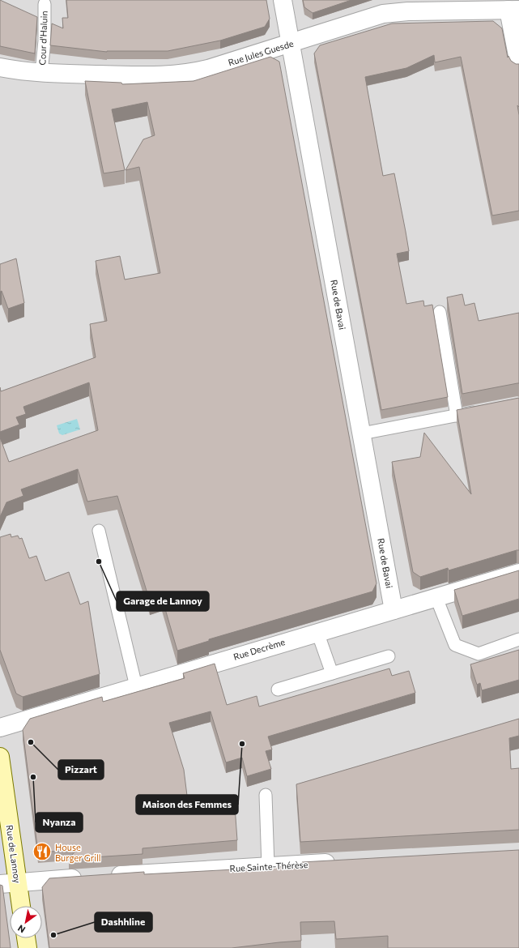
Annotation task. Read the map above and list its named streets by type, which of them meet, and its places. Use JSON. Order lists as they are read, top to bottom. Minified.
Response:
{"streets":{"main road":["Rue de Lannoy"],"street":["Rue Jules Guesde","Rue de Bavai","Rue Decrème","Rue Sainte-Thérèse"],"lane":["Cour d'Haluin"]},"crossings":[["Cour d'Haluin","Rue Jules Guesde"],["Rue Jules Guesde","Rue de Bavai"],["Rue de Bavai","Rue Decrème"],["Rue de Lannoy","Rue Sainte-Thérèse"]],"places":{"other":["Garage de Lannoy","Pizzart","Maison des Femmes","Nyanza","Dashhline"],"restaurant":["House Burger Grill"]},"north":"bottom left"}
